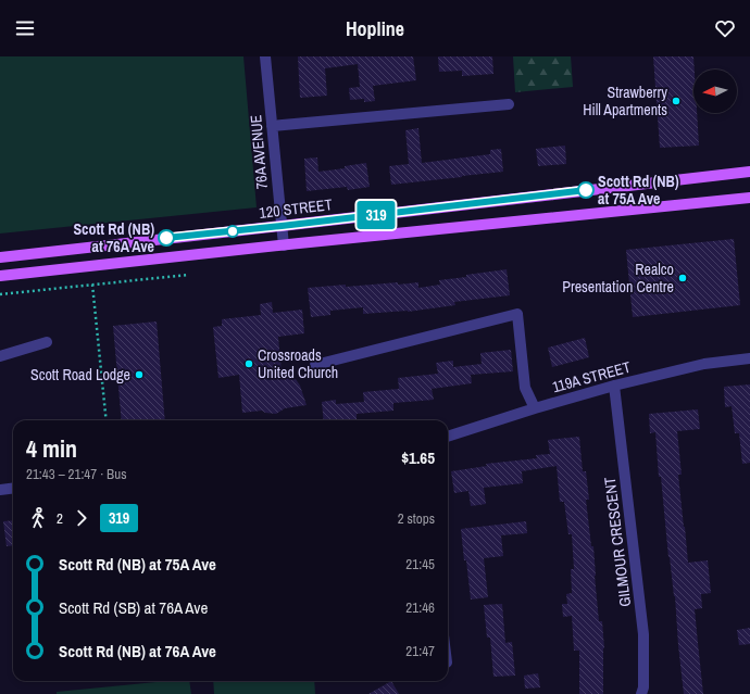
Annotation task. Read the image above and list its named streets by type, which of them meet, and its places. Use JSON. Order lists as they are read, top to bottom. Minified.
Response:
{"streets":{"main road":["120 STREET"],"street":["76A AVENUE","119A STREET","GILMOUR CRESCENT"]},"crossings":[["76A AVENUE","120 STREET"],["119A STREET","GILMOUR CRESCENT"]],"places":["Strawberry Hill Apartments","Scott Rd (NB) at 75A Ave","Scott Rd (NB) at 76A Ave","Realco Presentation Centre","Crossroads United Church","Scott Road Lodge"],"lines":["bus line 319"],"north":"left","page":{"header":"Hopline","on_map":"319","heading":["4 min","21:43 – 21:47 · Bus","$1.65"],"legs":["2","319","2 stops"],"list":[{"name":"Scott Rd (NB) at 75A Ave","value":"21:45"},{"name":"Scott Rd (SB) at 76A Ave","value":"21:46"},{"name":"Scott Rd (NB) at 76A Ave","value":"21:47"}]}}
